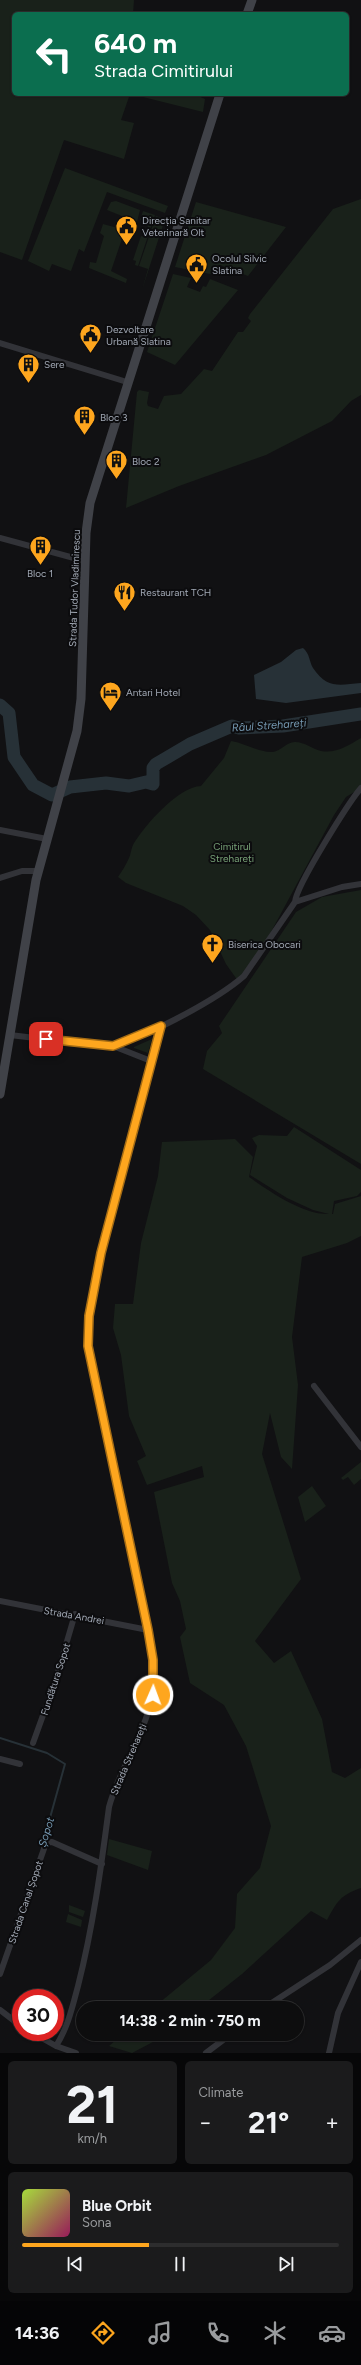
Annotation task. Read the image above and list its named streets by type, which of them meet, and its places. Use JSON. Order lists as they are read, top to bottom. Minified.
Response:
{"streets":{"main road":["Strada Tudor Vladimirescu"],"street":["Strada Andrei","Fundătura Sopot","Strada Strehareți","Strada Canal Șopot"]},"crossings":[["Strada Andrei","Fundătura Sopot"],["Strada Andrei","Strada Strehareți"],["Strada Strehareți","Strada Canal Șopot"]],"water":["Râul Strehareți","Șopot"],"parks":["Cimitirul Strehareți"],"places":{"public building":["Direcția Sanitar Veterinară Olt","Ocolul Silvic Slatina","Dezvoltare Urbană Slatina"],"building":["Sere","Bloc 3","Bloc 2","Bloc 1"],"restaurant":["Restaurant TCH"],"hotel":["Antari Hotel"],"church":["Biserica Obocari"]},"page":{"turn":["640 m","Strada Cimitirului"],"limit":"30","trip":"14:38 · 2 min · 750 m","tile":[["21","km/h"],"Climate"],"heat":["−","21°","+"],"song":["Blue Orbit","Sona"],"tabs":"14:36"}}
